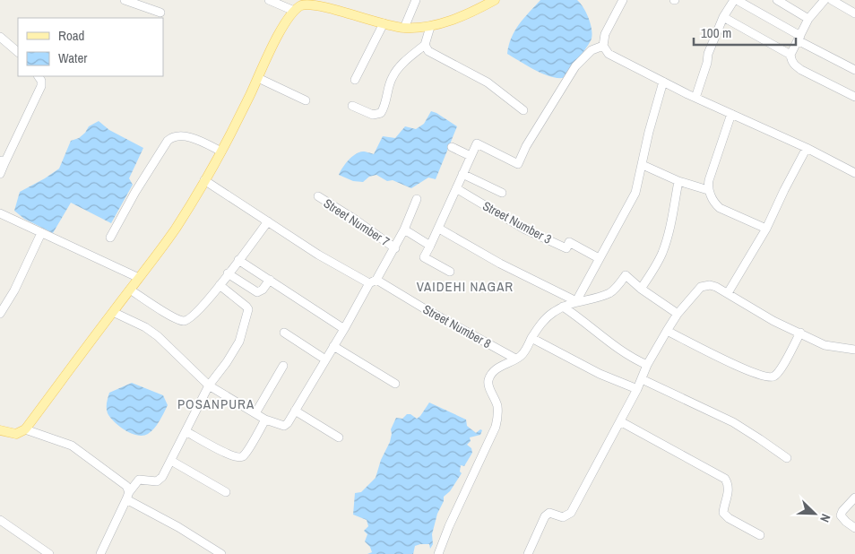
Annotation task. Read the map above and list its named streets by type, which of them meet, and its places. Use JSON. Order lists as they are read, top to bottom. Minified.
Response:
{"streets":{"street":["Street Number 7","Street Number 3","Street Number 8"]},"districts":["VAIDEHI NAGAR","POSANPURA"],"legend":["Road","Water"],"scale_bar":"100 m","north":"bottom right"}
